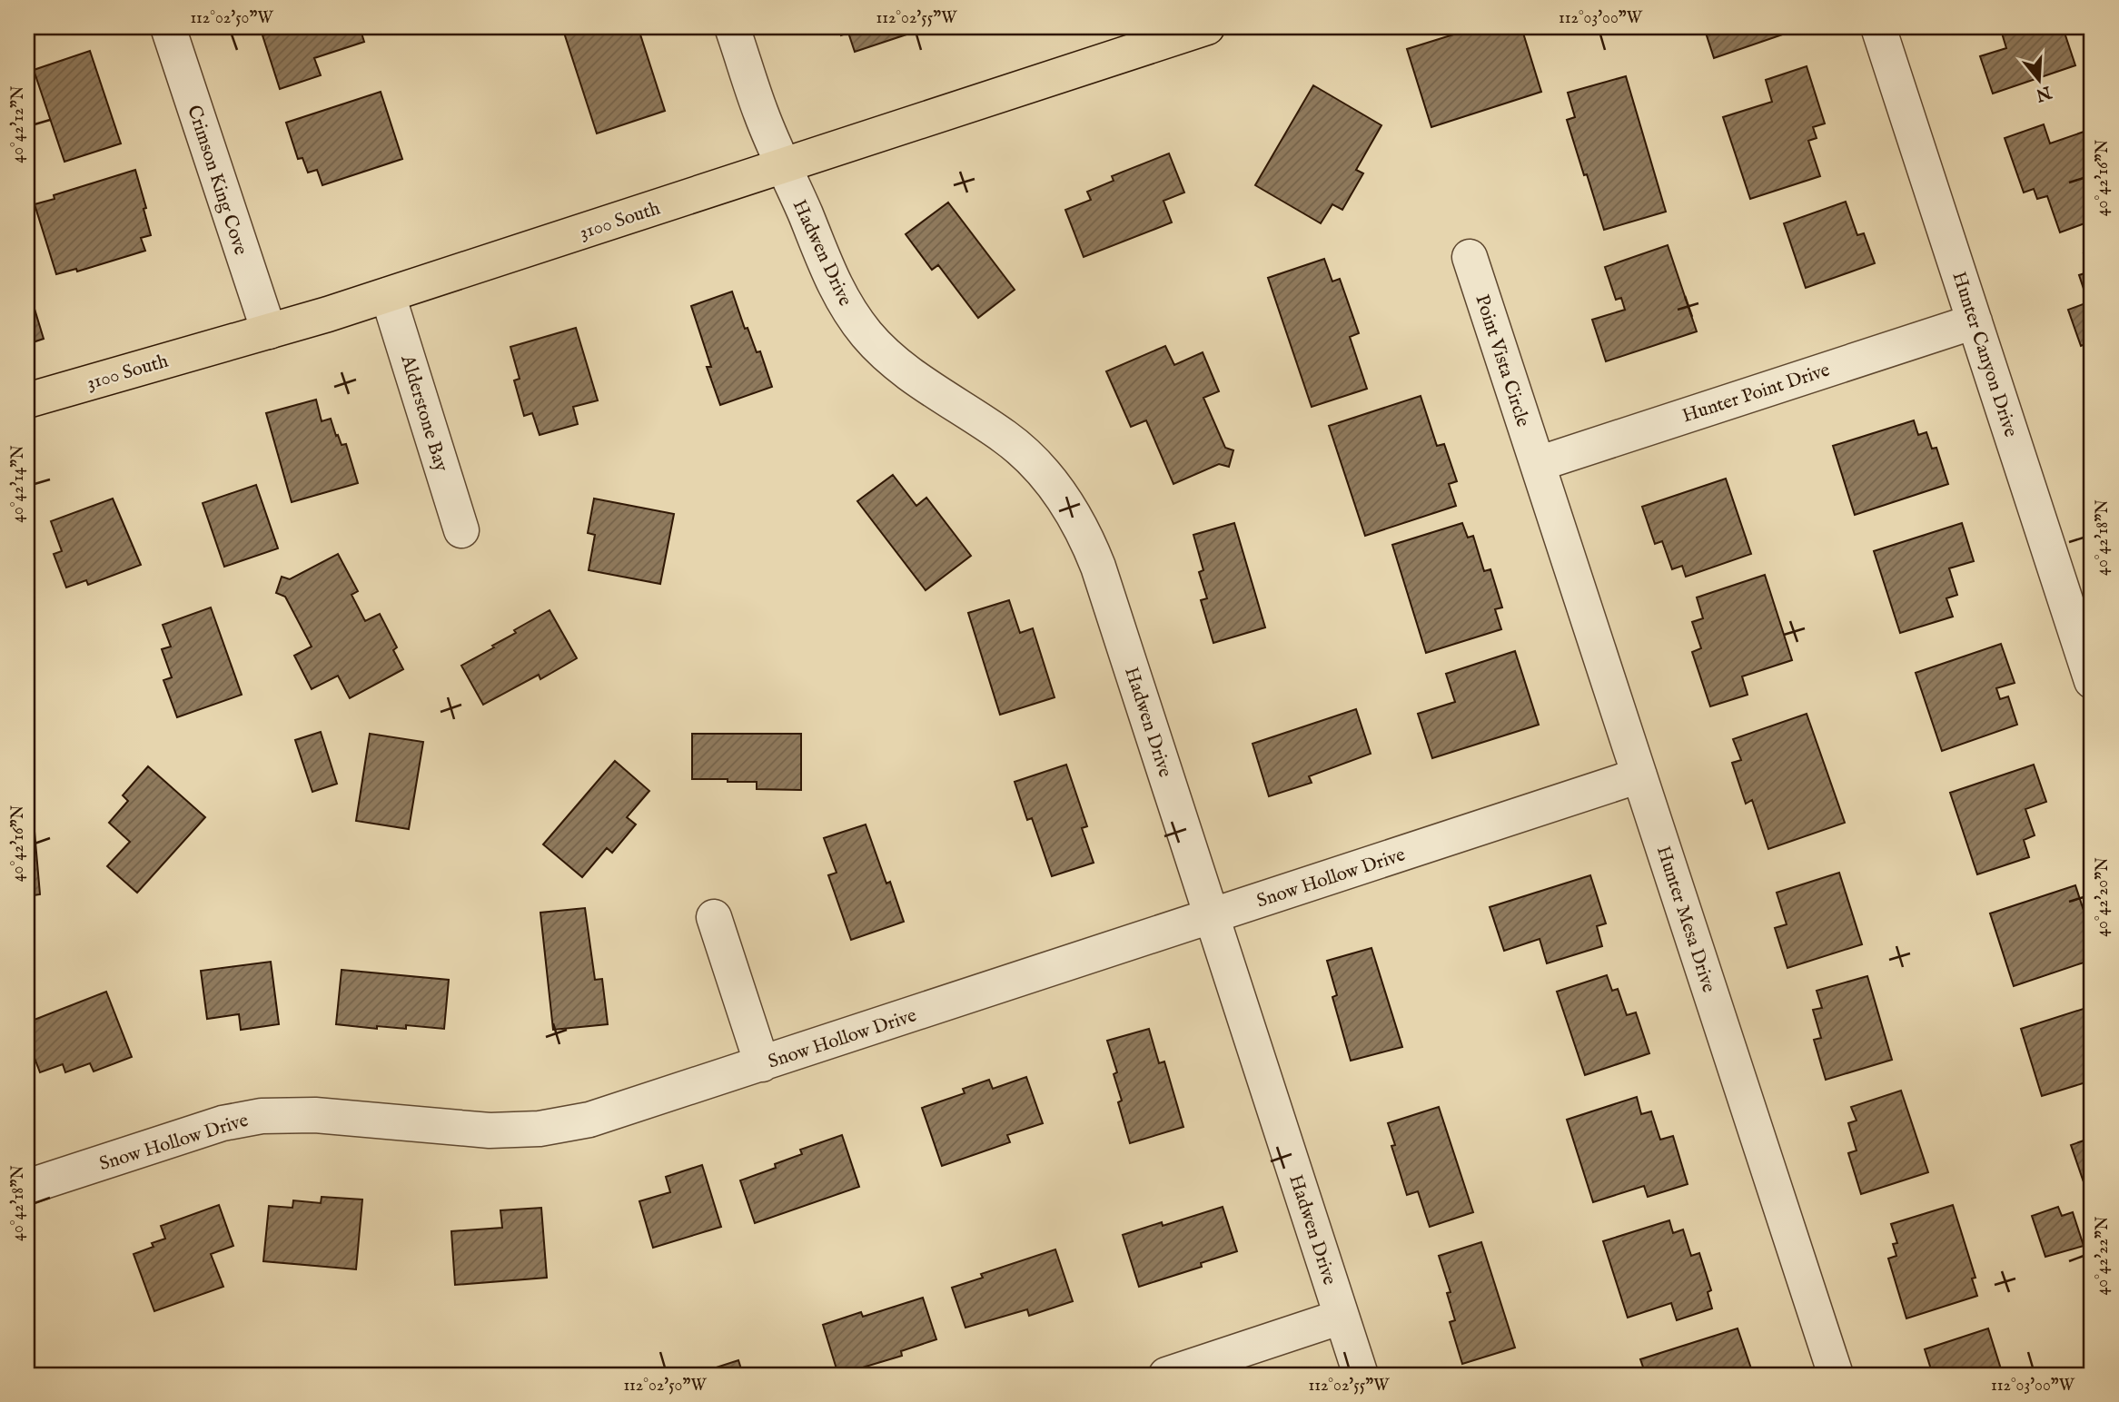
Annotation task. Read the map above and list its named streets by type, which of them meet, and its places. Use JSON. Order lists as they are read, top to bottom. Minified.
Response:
{"streets":{"main road":["3100 South"],"street":["Crimson King Cove","Hadwen Drive","Hunter Canyon Drive","Point Vista Circle","Hunter Point Drive","Alderstone Bay","Snow Hollow Drive","Hunter Mesa Drive"]},"crossings":[["Crimson King Cove","3100 South"],["3100 South","Hadwen Drive"],["3100 South","Alderstone Bay"],["Hadwen Drive","Snow Hollow Drive"],["Hunter Canyon Drive","Hunter Point Drive"],["Point Vista Circle","Hunter Point Drive"],["Point Vista Circle","Hunter Mesa Drive"],["Hunter Point Drive","Hunter Mesa Drive"],["Snow Hollow Drive","Hunter Mesa Drive"]],"north":"bottom","coordinates":["112°02'50\"W","112°02'55\"W","112°03'00\"W","40°42'12\"N","40°42'16\"N","40°42'14\"N","40°42'18\"N","40°42'20\"N","40°42'22\"N"]}
